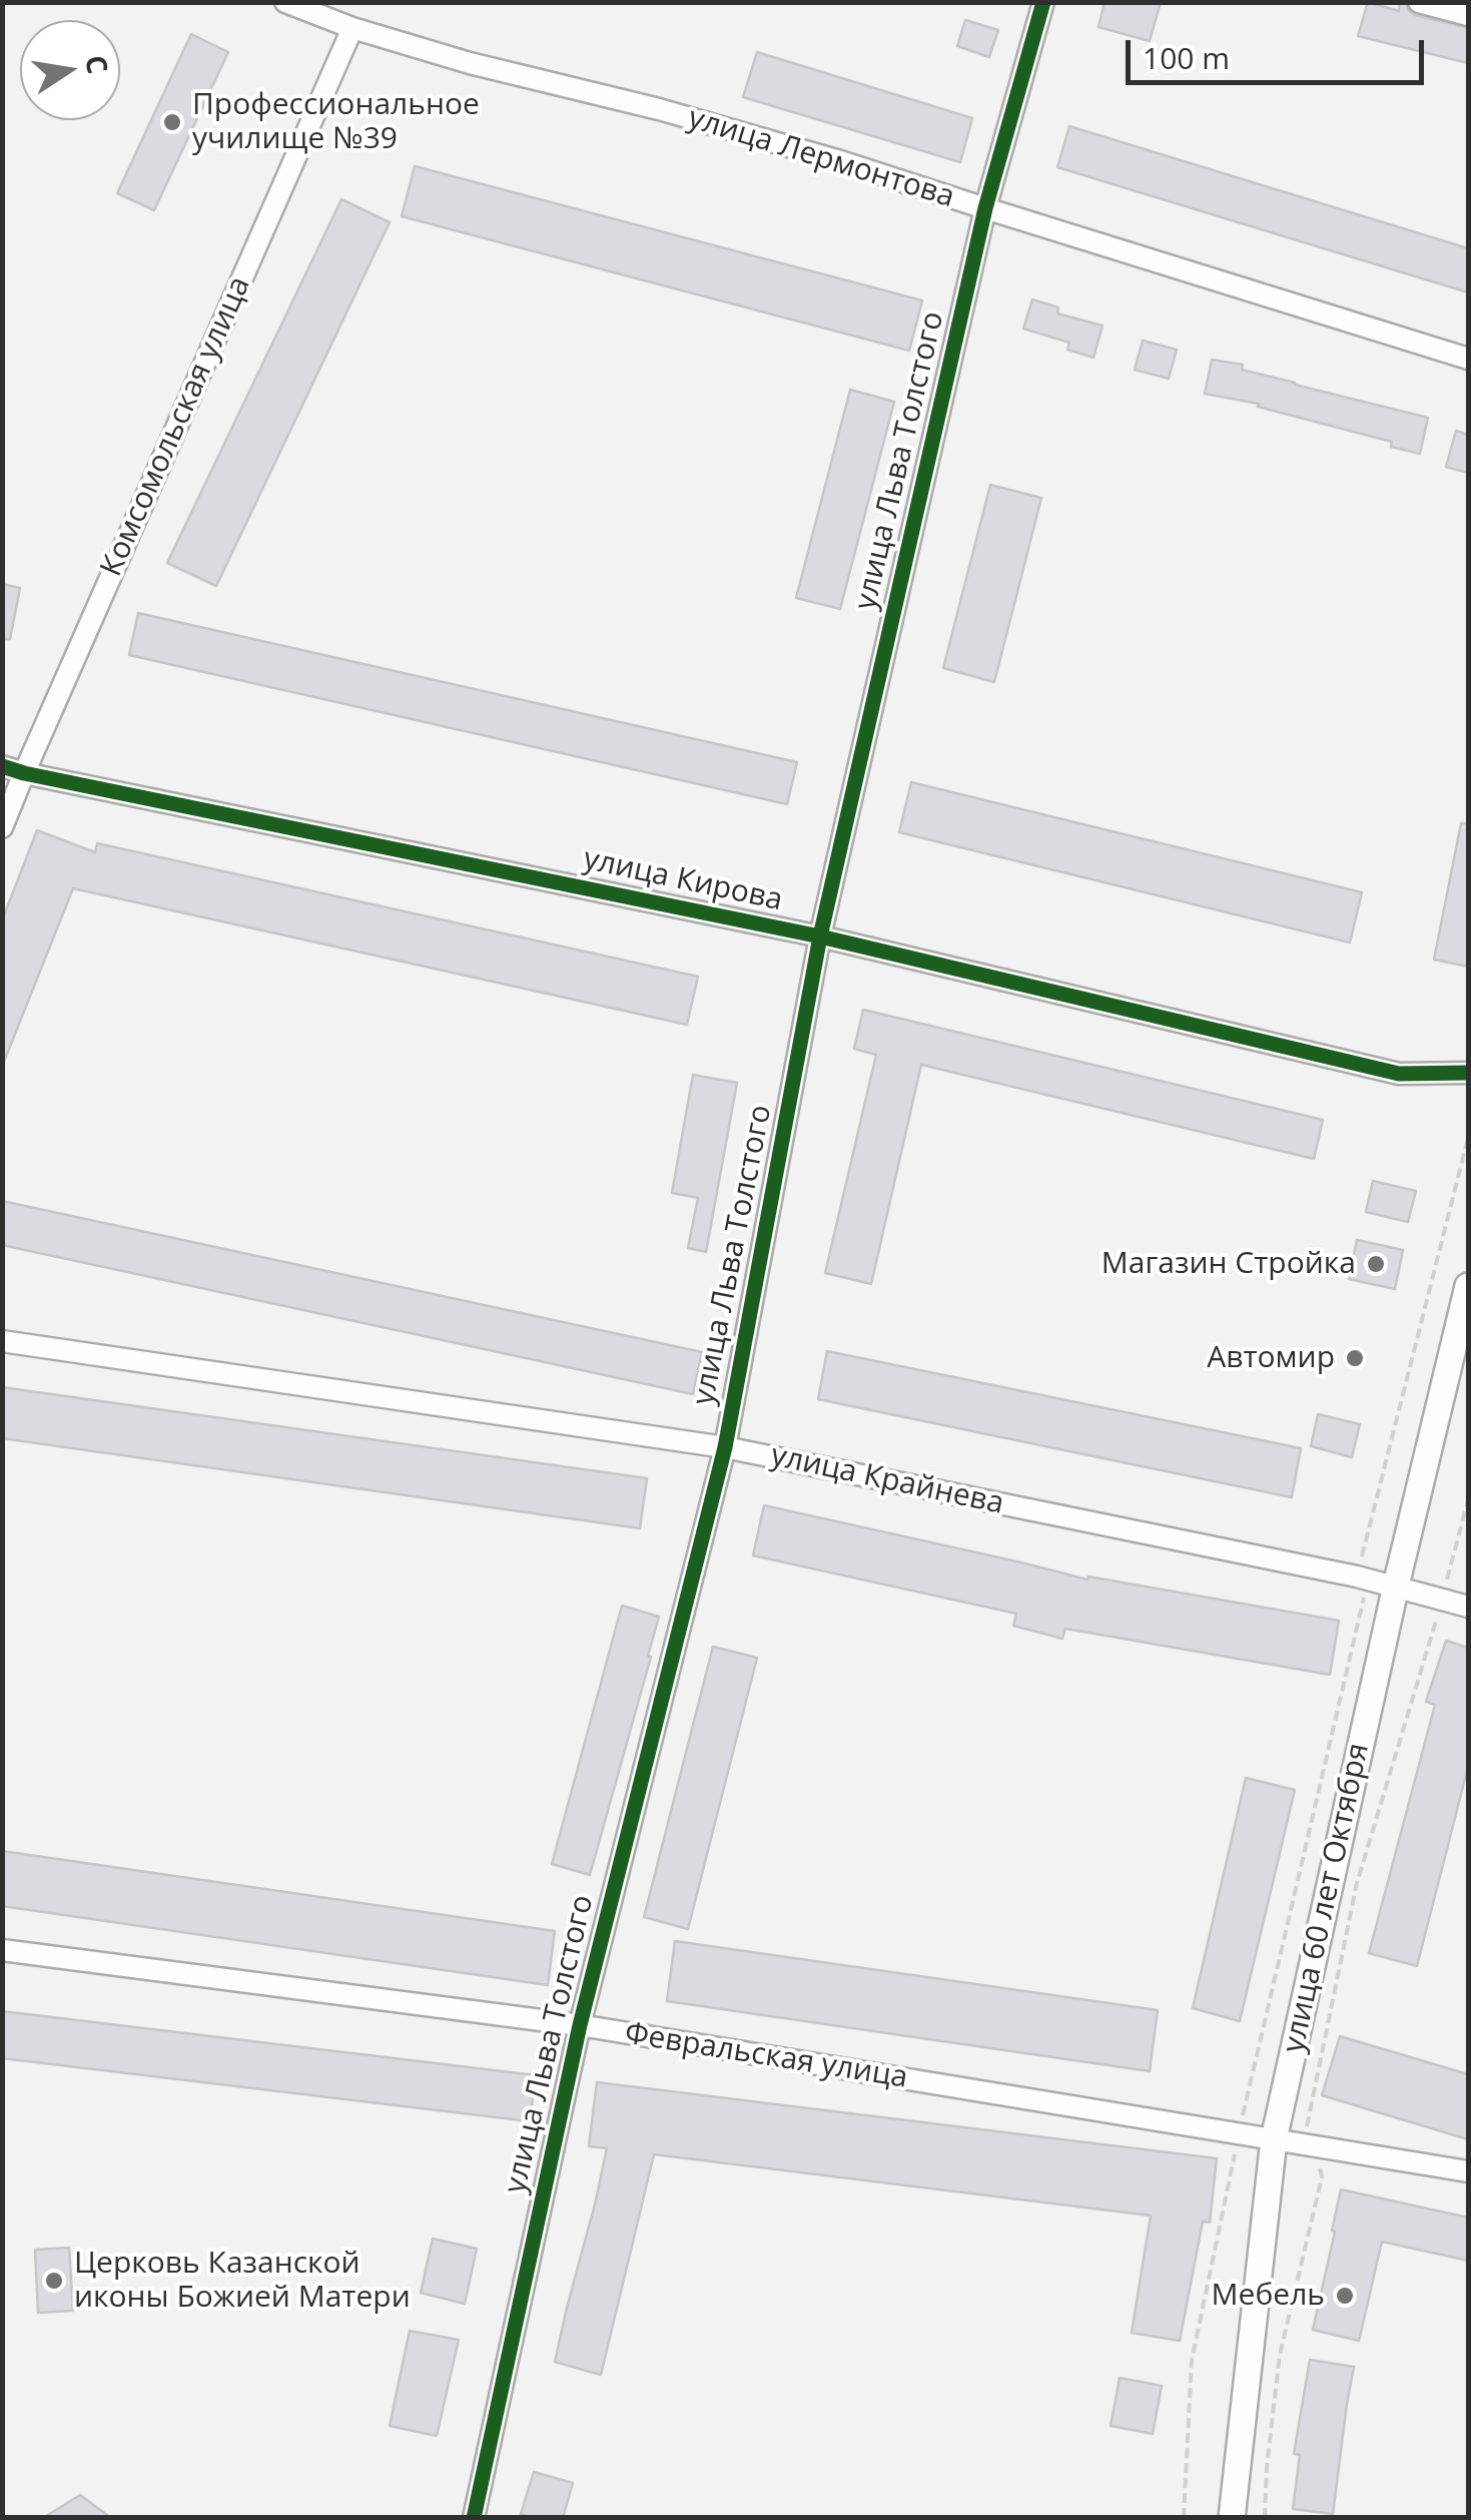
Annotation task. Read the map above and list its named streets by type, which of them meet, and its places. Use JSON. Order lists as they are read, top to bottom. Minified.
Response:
{"streets":{"main road":["улица 60 лет Октября"],"street":["улица Лермонтова","Комсомольская улица","улица Льва Толстого","улица Кирова","улица Крайнева","Февральская улица"]},"crossings":[["улица Лермонтова","Комсомольская улица"],["улица Лермонтова","улица Льва Толстого"],["Комсомольская улица","улица Кирова"],["улица Льва Толстого","улица Кирова"],["улица Льва Толстого","улица Крайнева"],["улица Льва Толстого","Февральская улица"],["улица Крайнева","улица 60 лет Октября"],["улица 60 лет Октября","Февральская улица"]],"places":["Профессиональное училище №39","Магазин Стройка","Автомир","Церковь Казанской иконы Божией Матери","Мебель"],"scale_bar":"100 m","north":"right"}
